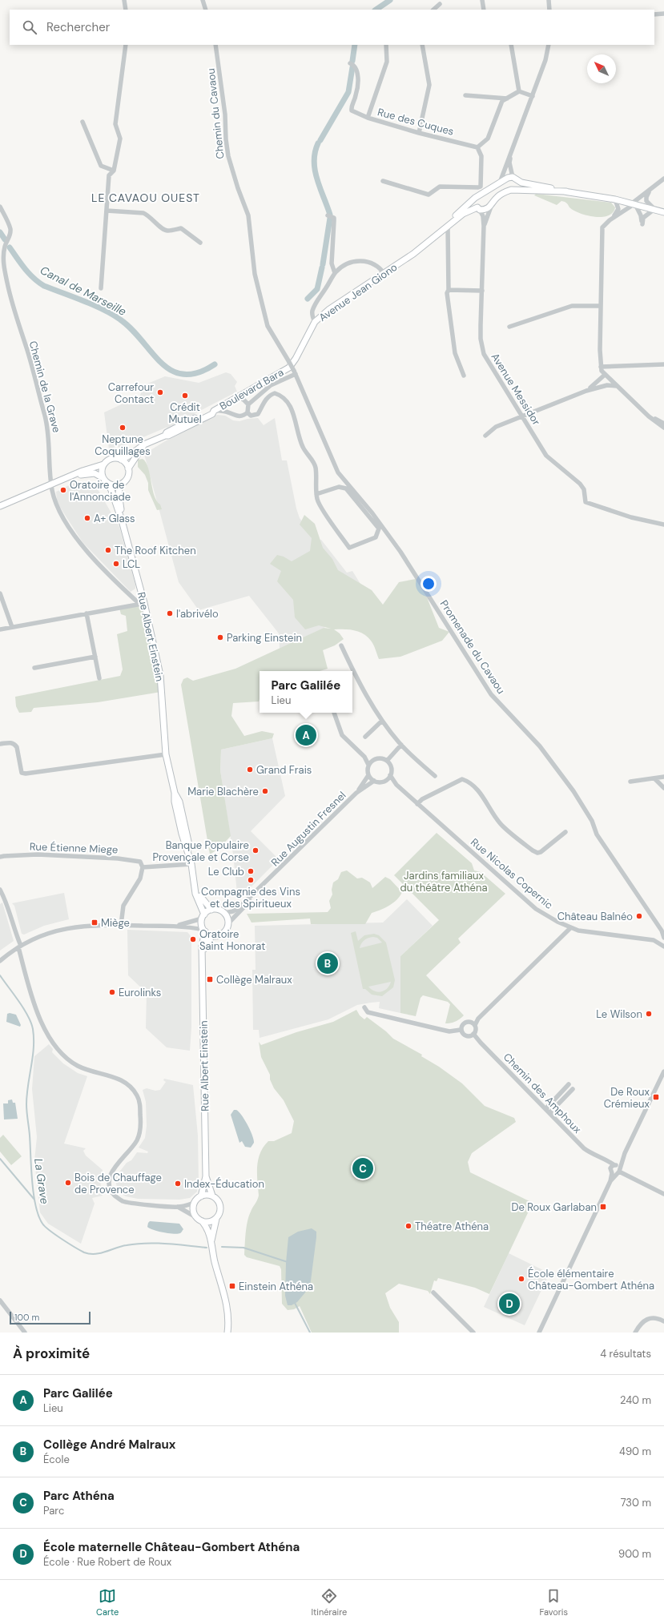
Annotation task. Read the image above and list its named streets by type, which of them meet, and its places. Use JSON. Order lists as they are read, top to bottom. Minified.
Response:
{"streets":{"street":["Chemin du Cavaou","Rue des Cuques","Avenue Jean Giono","Chemin de la Grave","Boulevard Bara","Avenue Messidor","Rue Albert Einstein","Promenade du Cavaou","Rue Augustin Fresnel","Rue Étienne Miege","Rue Nicolas Copernic","Chemin des Amphoux"]},"crossings":[["Chemin du Cavaou","Avenue Jean Giono"],["Chemin du Cavaou","Boulevard Bara"],["Chemin du Cavaou","Promenade du Cavaou"],["Avenue Jean Giono","Boulevard Bara"],["Avenue Jean Giono","Avenue Messidor"],["Avenue Jean Giono","Promenade du Cavaou"],["Chemin de la Grave","Rue Albert Einstein"],["Boulevard Bara","Rue Albert Einstein"],["Boulevard Bara","Promenade du Cavaou"],["Rue Albert Einstein","Rue Augustin Fresnel"],["Rue Augustin Fresnel","Rue Nicolas Copernic"]],"districts":["LE CAVAOU OUEST"],"water":["Canal de Marseille","La Grave"],"parks":["Jardins familiaux du théâtre Athéna"],"places":{"other":["Carrefour Contact","Crédit Mutuel","Neptune Coquillages","Oratoire de l'Annonciade","A+ Glass","The Roof Kitchen","LCL","l'abrivélo","Parking Einstein","Grand Frais","Marie Blachère","Banque Populaire Provençale et Corse","Le Club","Compagnie des Vins et des Spiritueux","Château Balnéo","Oratoire Saint Honorat","Eurolinks","Le Wilson","Bois de Chauffage de Provence","Index-Éducation","Théatre Athéna","École élémentaire Château-Gombert Athéna"],"transit":["Miège","Collège Malraux","De Roux Crémieux","De Roux Garlaban","Einstein Athéna"]},"scale_bar":"100 m","north":"top left","page":{"search":"Rechercher","popup":["Parc Galilée","Lieu"],"pins":["A","B","C","D"],"scale":"100 m","heading":["À proximité","4 résultats"],"list":[{"mark":"A","name":"Parc Galilée","note":"Lieu","value":"240 m"},{"mark":"B","name":"Collège André Malraux","note":"École","value":"490 m"},{"mark":"C","name":"Parc Athéna","note":"Parc","value":"730 m"},{"mark":"D","name":"École maternelle Château-Gombert Athéna","note":"École · Rue Robert de Roux","value":"900 m"}],"nav":["Carte","Itinéraire","Favoris"]}}
